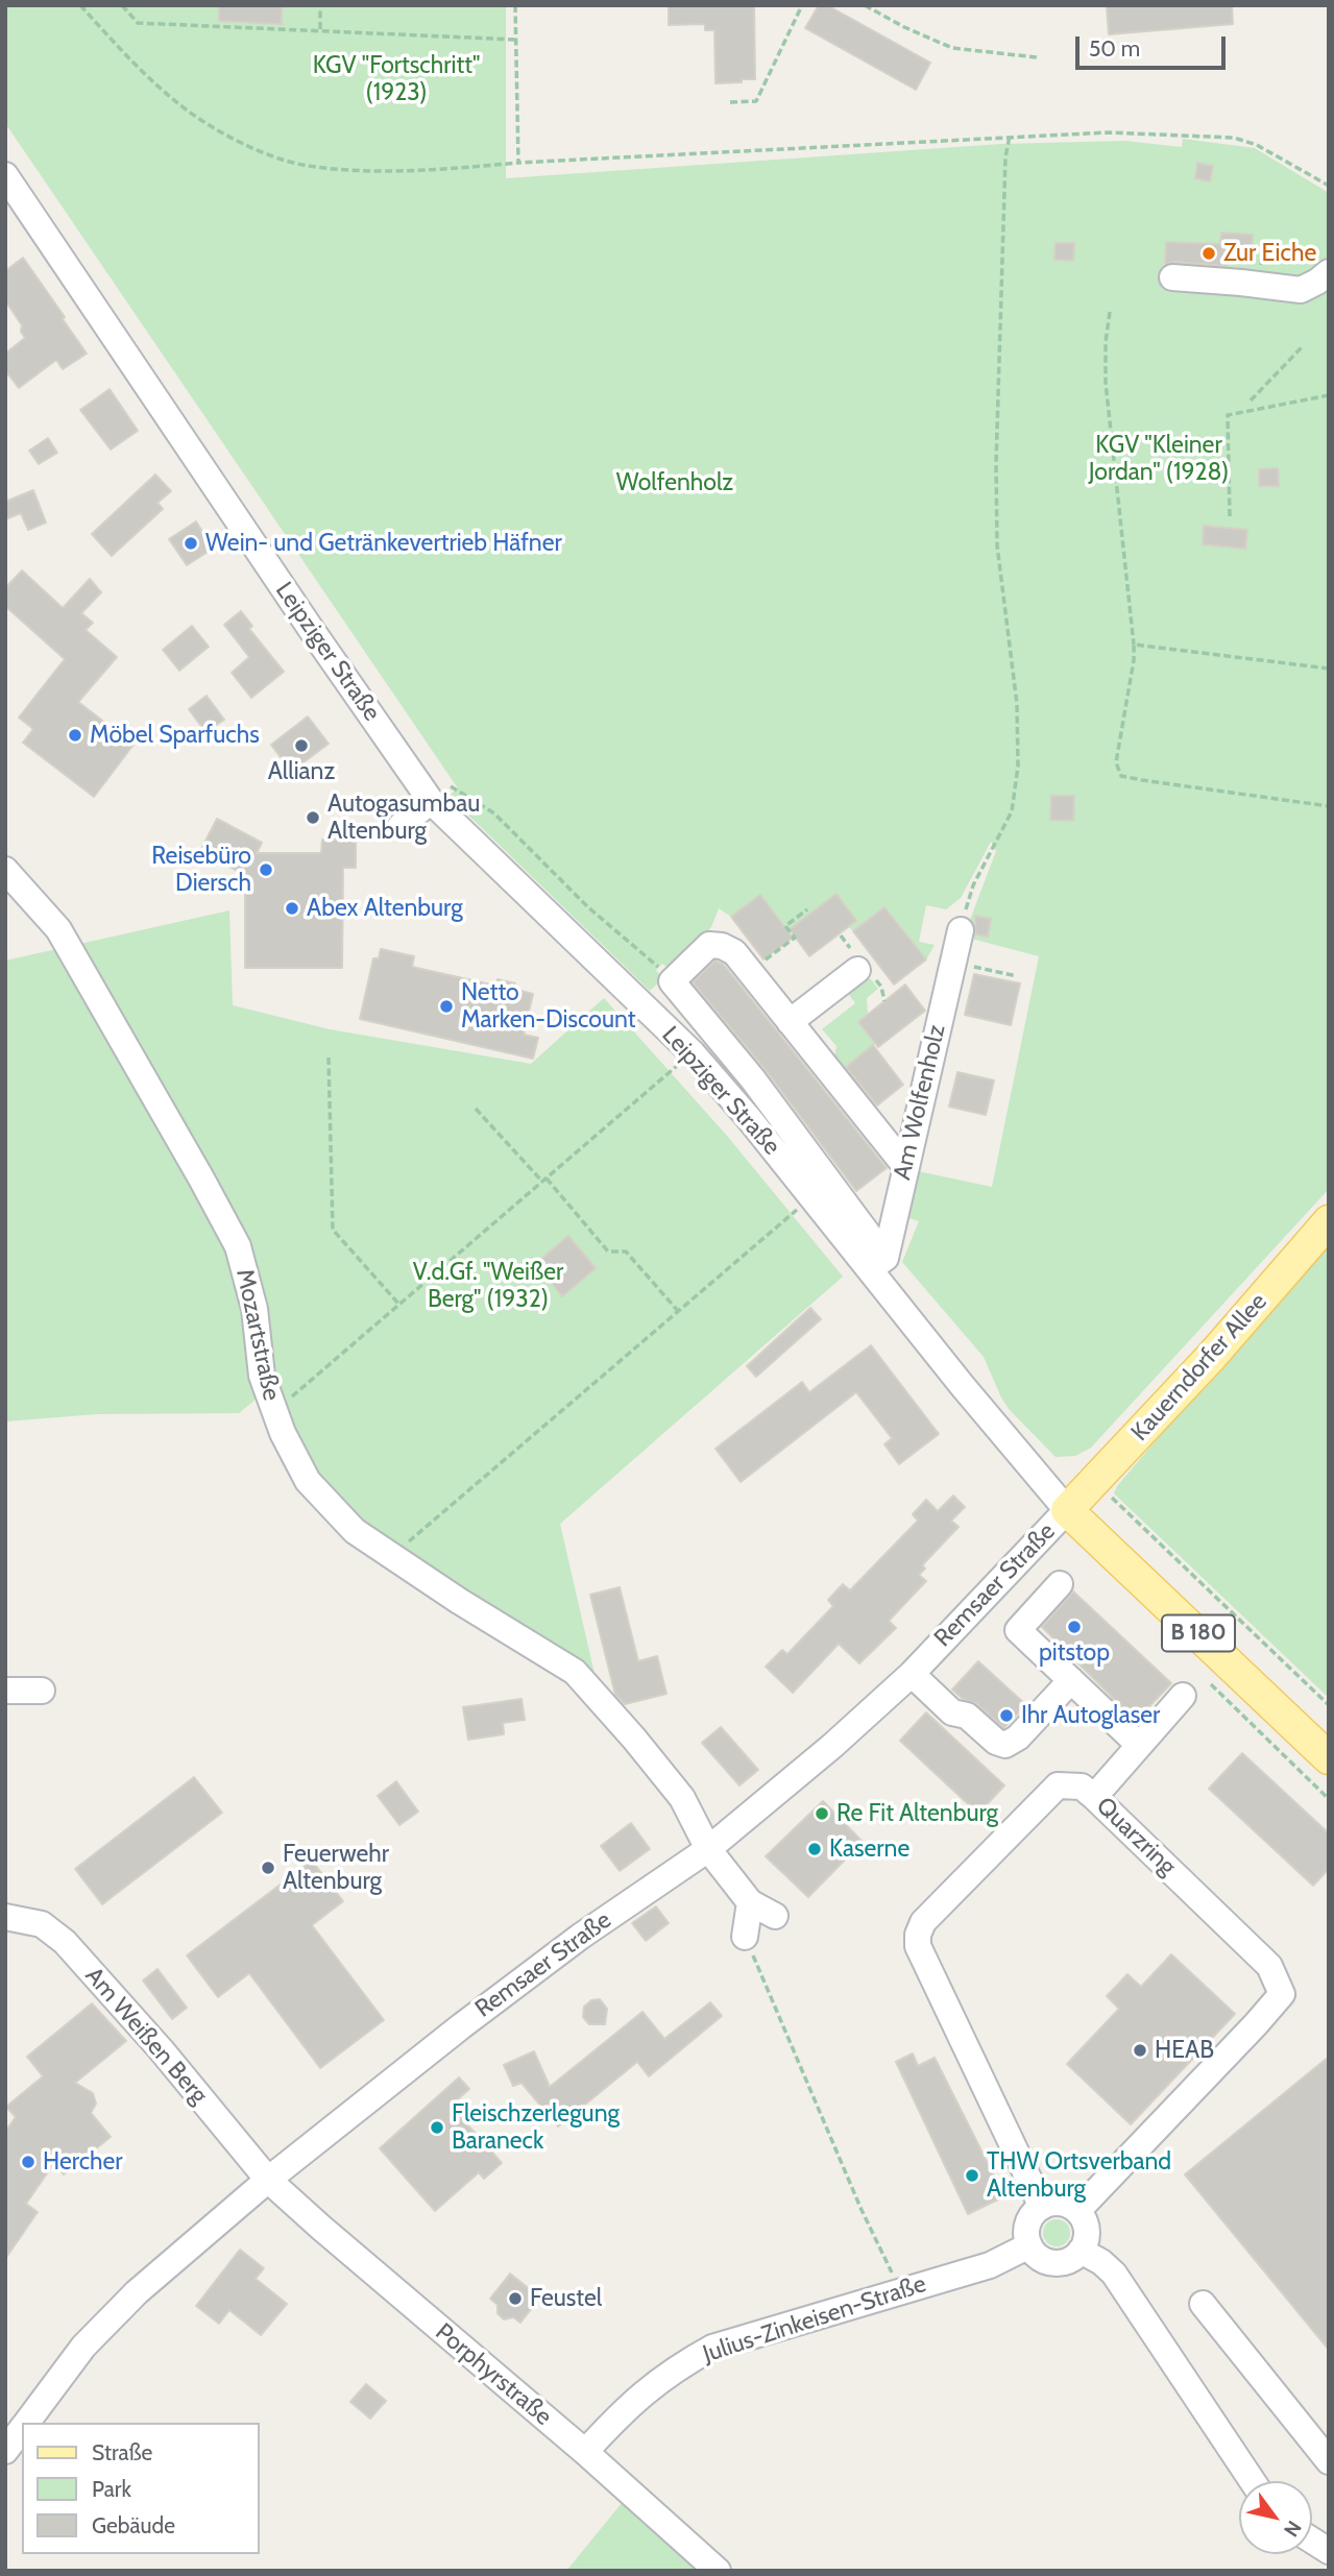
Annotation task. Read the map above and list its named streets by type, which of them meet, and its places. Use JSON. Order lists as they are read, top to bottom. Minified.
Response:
{"streets":{"main road":["Leipziger Straße","Kauerndorfer Allee","B 180"],"street":["Am Wolfenholz","Mozartstraße","Remsaer Straße","Quarzring","Am Weißen Berg","Julius-Zinkeisen-Straße","Porphyrstraße"]},"crossings":[["Leipziger Straße","Am Wolfenholz"],["Leipziger Straße","Kauerndorfer Allee"],["Leipziger Straße","Remsaer Straße"],["Mozartstraße","Remsaer Straße"],["Kauerndorfer Allee","Remsaer Straße"],["Remsaer Straße","Am Weißen Berg"],["Remsaer Straße","Porphyrstraße"],["Quarzring","Julius-Zinkeisen-Straße"],["Am Weißen Berg","Porphyrstraße"],["Julius-Zinkeisen-Straße","Porphyrstraße"]],"parks":["KGV \"Fortschritt\" (1923)","KGV \"Kleiner Jordan\" (1928)","Wolfenholz","V.d.Gf. \"Weißer Berg\" (1932)"],"places":["Zur Eiche","Wein- und Getränkevertrieb Häfner","Möbel Sparfuchs","Allianz","Autogasumbau Altenburg","Reisebüro Diersch","Abex Altenburg","Netto Marken-Discount","pitstop","Ihr Autoglaser","Re Fit Altenburg","Kaserne","Feuerwehr Altenburg","HEAB","Fleischzerlegung Baraneck","Hercher","THW Ortsverband Altenburg","Feustel"],"legend":["Straße","Park","Gebäude"],"scale_bar":"50 m","north":"bottom right"}
